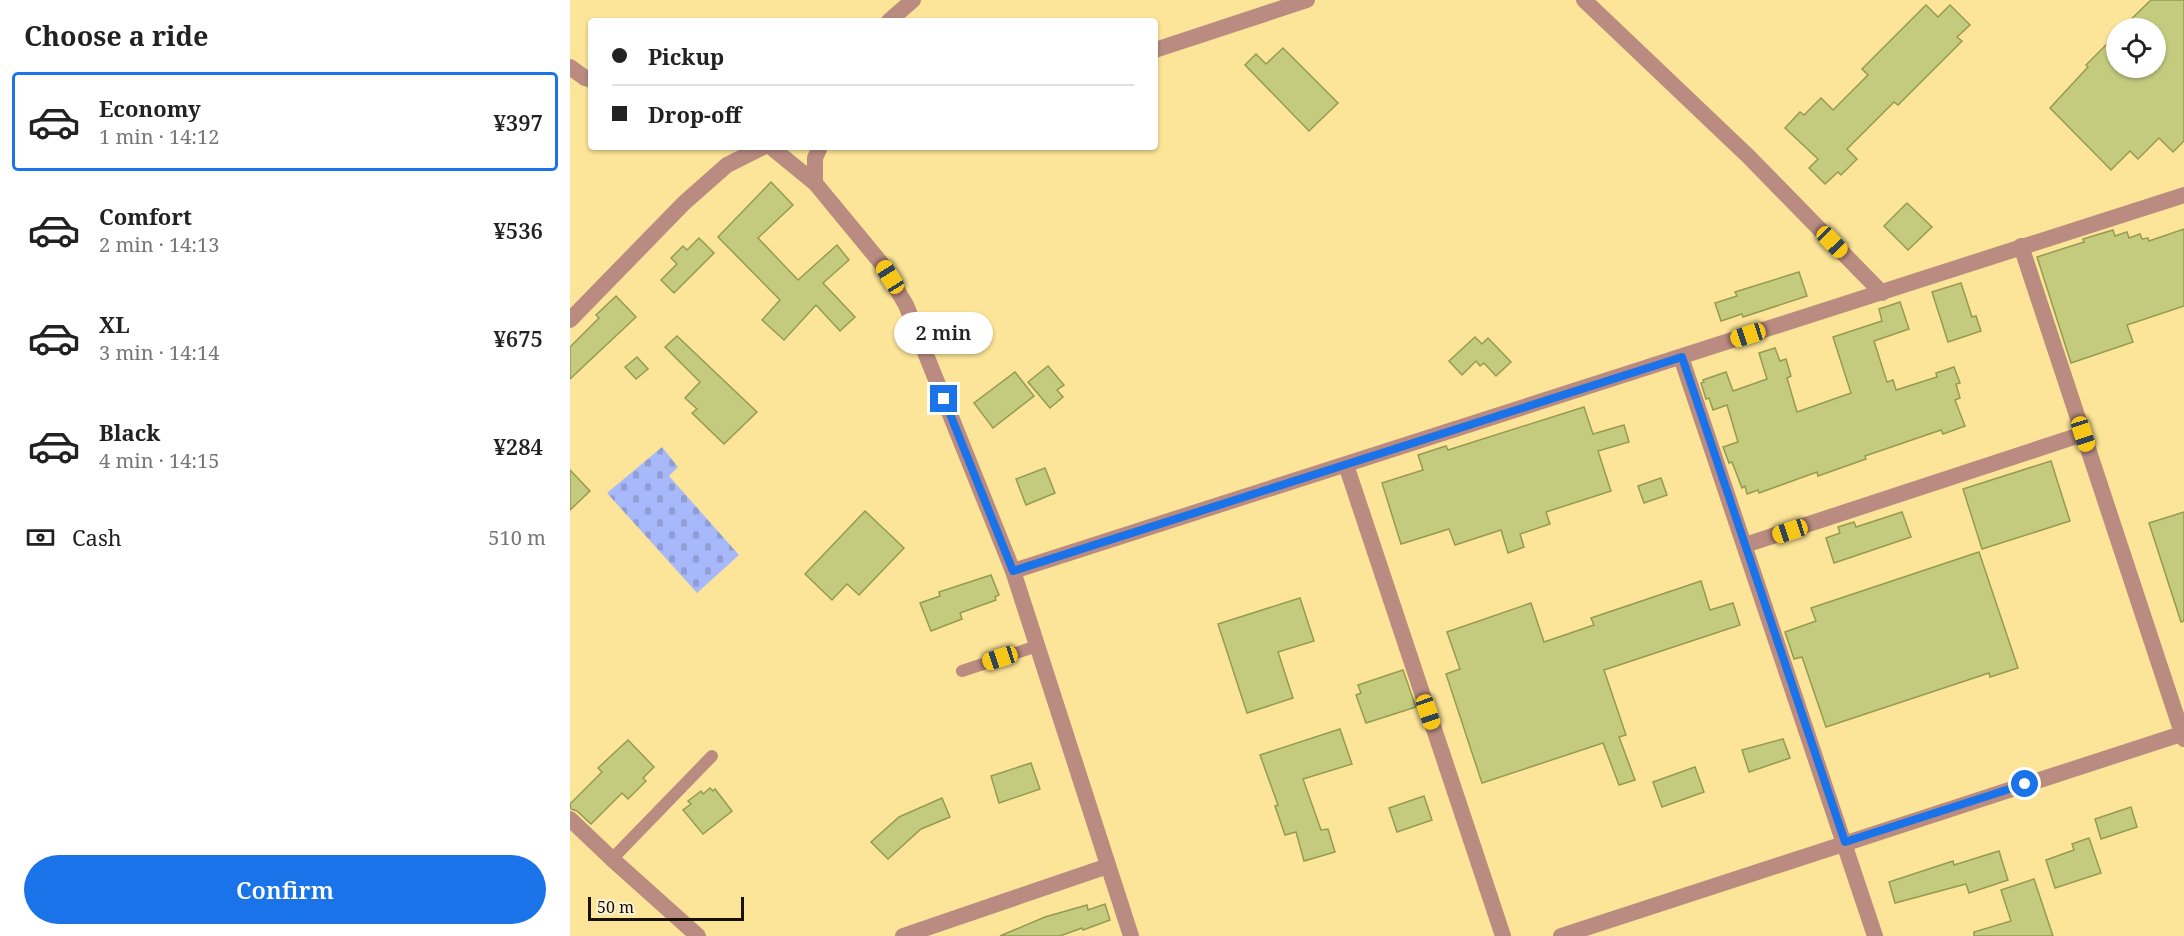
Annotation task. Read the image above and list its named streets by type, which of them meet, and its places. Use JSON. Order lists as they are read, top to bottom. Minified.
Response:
{"scale_bar":"50 m","page":{"heading":"Choose a ride","banner":["Pickup","Drop-off"],"list":[{"name":"Economy","note":"1 min · 14:12","value":"¥397"},{"name":"Comfort","note":"2 min · 14:13","value":"¥536"},{"name":"XL","note":"3 min · 14:14","value":"¥675"},{"name":"Black","note":"4 min · 14:15","value":"¥284"}],"bubble":"2 min","pay":["Cash","510 m"],"buttons":"Confirm","scale":"50 m"}}
